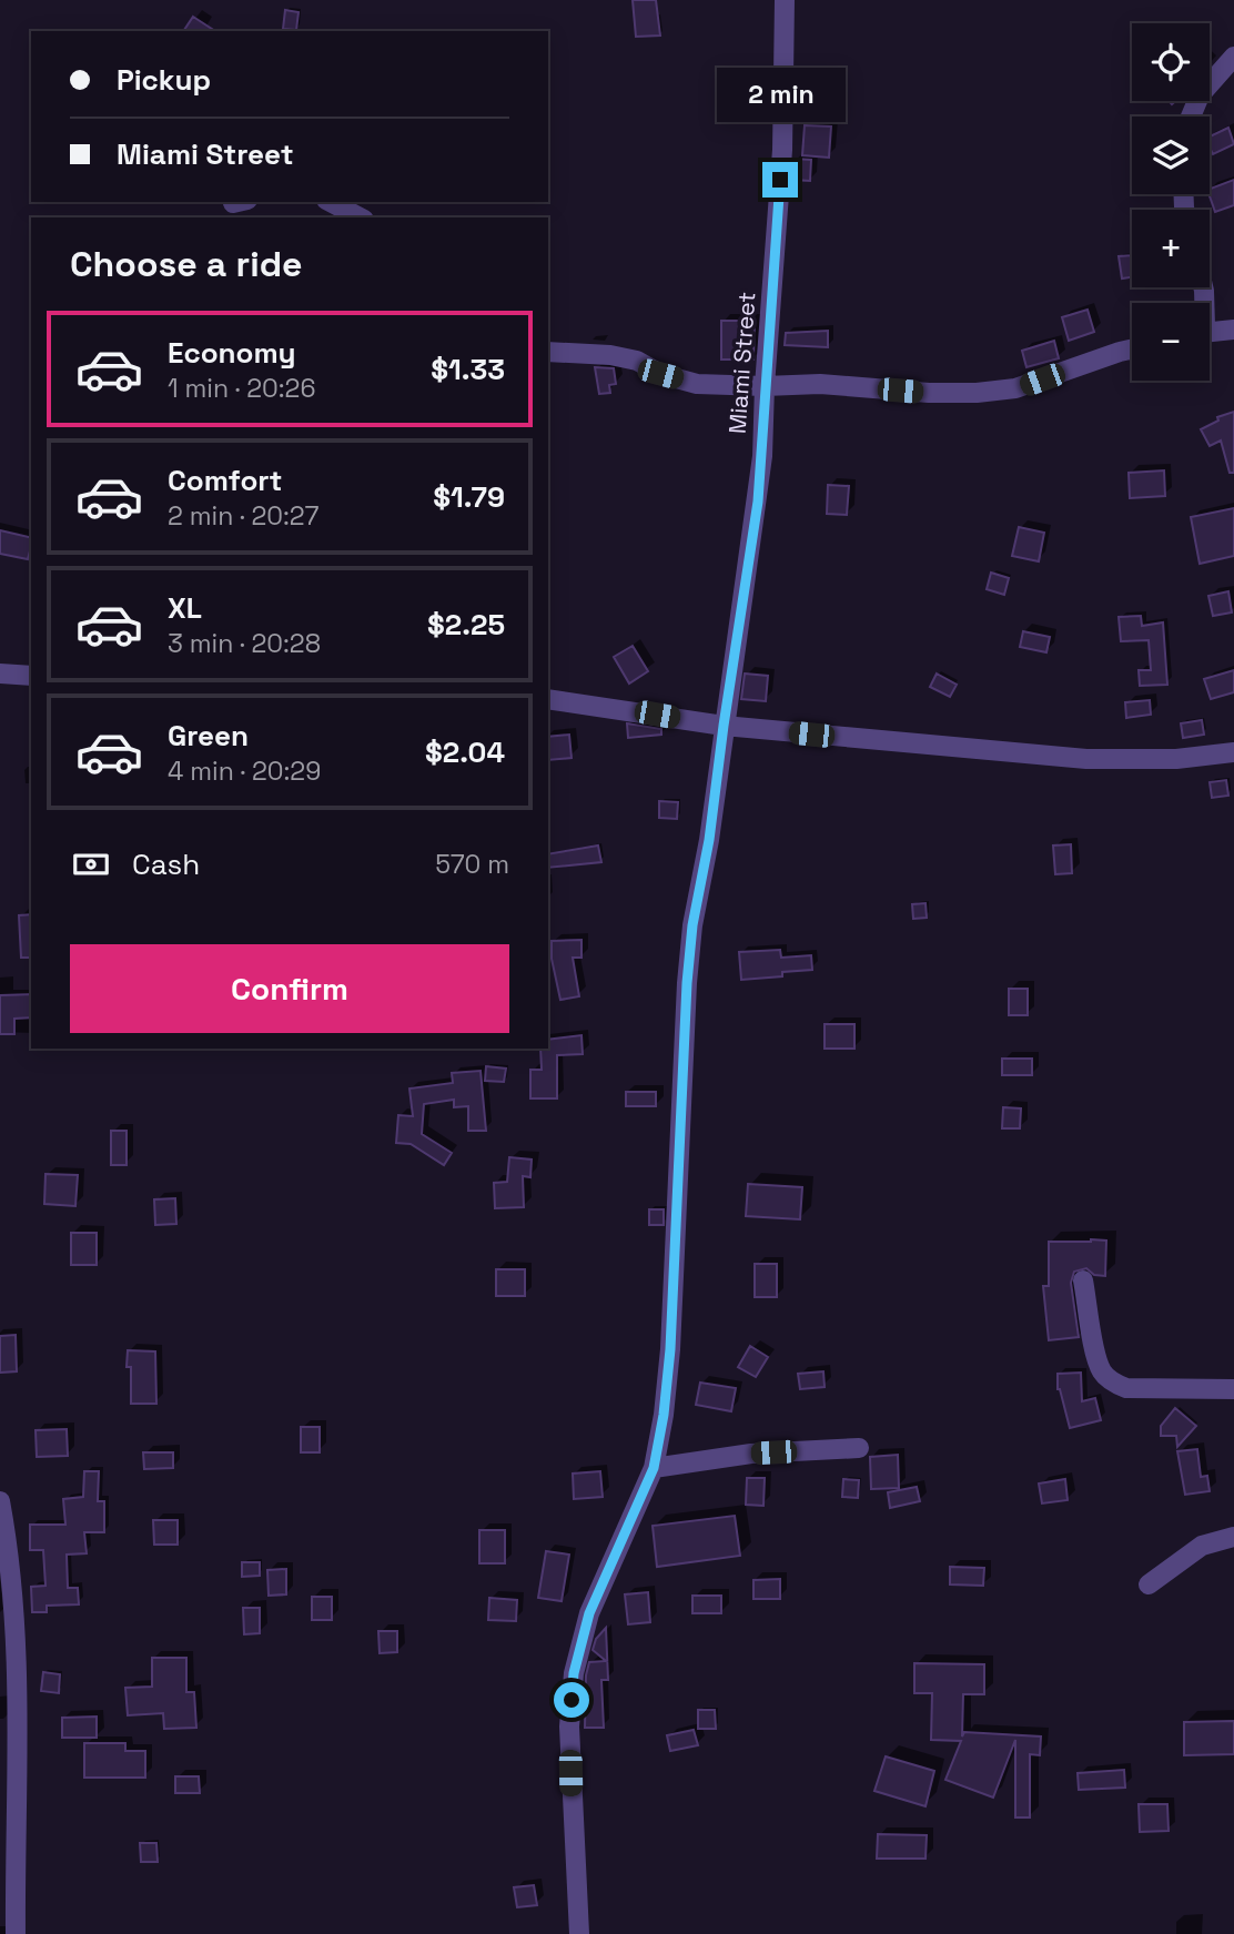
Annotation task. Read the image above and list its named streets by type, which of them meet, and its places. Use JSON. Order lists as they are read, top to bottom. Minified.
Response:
{"streets":{"street":["Miami Street"]},"page":{"map_buttons":["+","−"],"banner":["Pickup","Miami Street"],"bubble":"2 min","heading":"Choose a ride","list":[{"name":"Economy","note":"1 min · 20:26","value":"$1.33"},{"name":"Comfort","note":"2 min · 20:27","value":"$1.79"},{"name":"XL","note":"3 min · 20:28","value":"$2.25"},{"name":"Green","note":"4 min · 20:29","value":"$2.04"}],"pay":["Cash","570 m"],"buttons":"Confirm"}}
